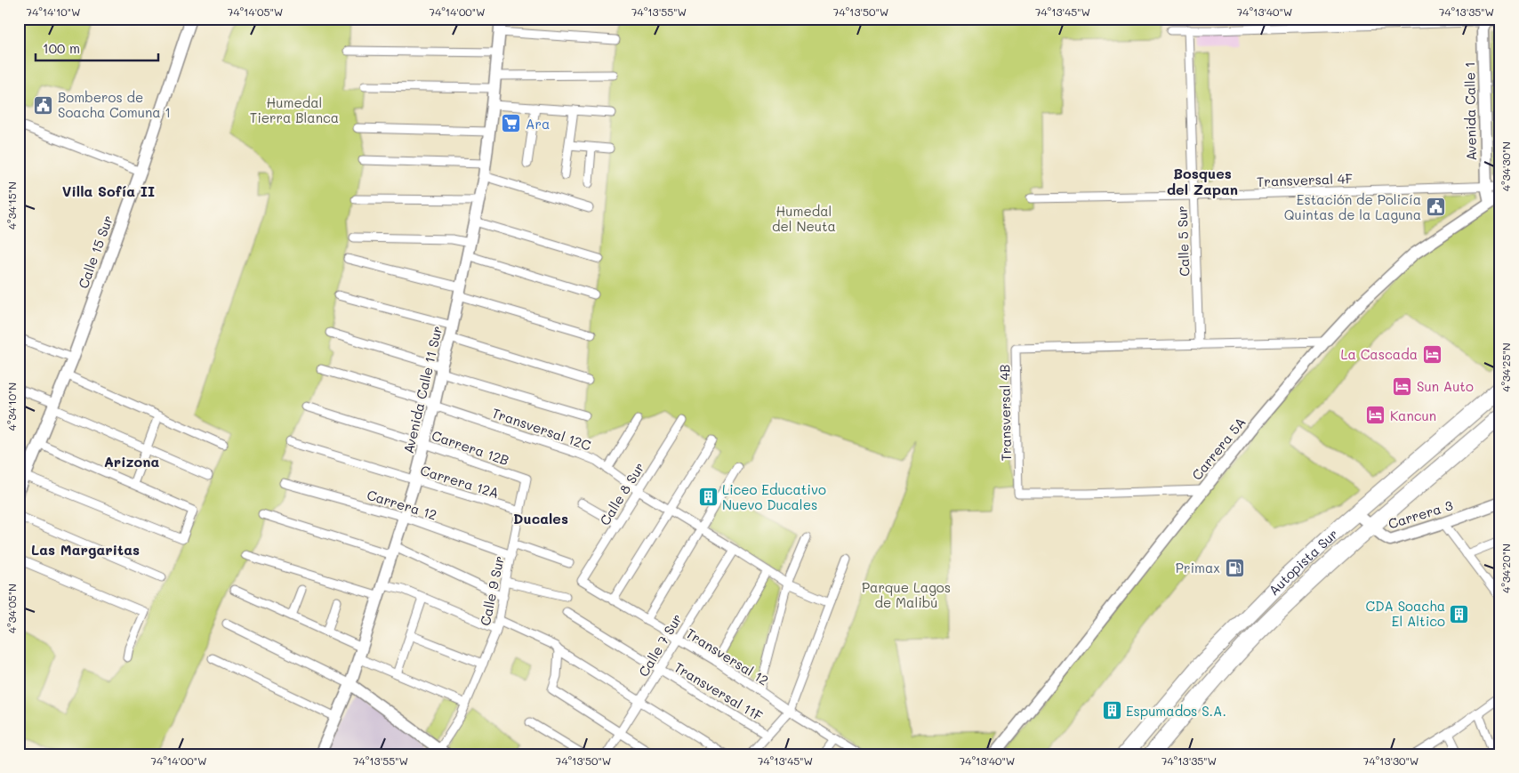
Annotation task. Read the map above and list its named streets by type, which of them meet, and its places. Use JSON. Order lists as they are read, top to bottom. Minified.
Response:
{"streets":{"highway":["Autopista Sur"],"street":["Avenida Calle 1","Transversal 4F","Calle 5 Sur","Calle 15 Sur","Avenida Calle 11 Sur","Transversal 4B","Transversal 12C","Carrera 12B","Carrera 5A","Carrera 12A","Calle 8 Sur","Carrera 12","Carrera 3","Calle 9 Sur","Calle 7 Sur","Transversal 12","Transversal 11F"]},"crossings":[["Avenida Calle 1","Transversal 4F"],["Avenida Calle 1","Carrera 5A"],["Transversal 4F","Calle 5 Sur"],["Calle 5 Sur","Transversal 4B"],["Avenida Calle 11 Sur","Transversal 12C"],["Avenida Calle 11 Sur","Carrera 12B"],["Avenida Calle 11 Sur","Carrera 12A"],["Avenida Calle 11 Sur","Carrera 12"],["Transversal 4B","Carrera 5A"],["Transversal 12C","Calle 8 Sur"],["Transversal 12C","Calle 7 Sur"],["Carrera 12B","Calle 9 Sur"],["Carrera 12A","Calle 9 Sur"],["Calle 8 Sur","Transversal 12"],["Carrera 12","Calle 9 Sur"],["Carrera 3","Autopista Sur"],["Calle 7 Sur","Transversal 12"],["Calle 7 Sur","Transversal 11F"]],"districts":["Bosques del Zapan","Villa Sofía II","Arizona","Ducales","Las Margaritas"],"parks":["Humedal Tierra Blanca","Humedal del Neuta","Parque Lagos de Malibú"],"places":{"public building":["Bomberos de Soacha Comuna 1","Estación de Policía Quintas de la Laguna"],"supermarket":["Ara"],"hotel":["La Cascada","Sun Auto","Kancun"],"building":["Liceo Educativo Nuevo Ducales","CDA Soacha El Altico","Espumados S.A."],"fuel station":["Primax"]},"scale_bar":"100 m","coordinates":["74°14'10\"W","74°14'05\"W","74°14'00\"W","74°13'55\"W","74°13'50\"W","74°13'45\"W","74°13'40\"W","74°13'35\"W","4°34'30\"N","4°34'15\"N","4°34'25\"N","4°34'10\"N","4°34'20\"N","4°34'05\"N","74°13'30\"W"]}
